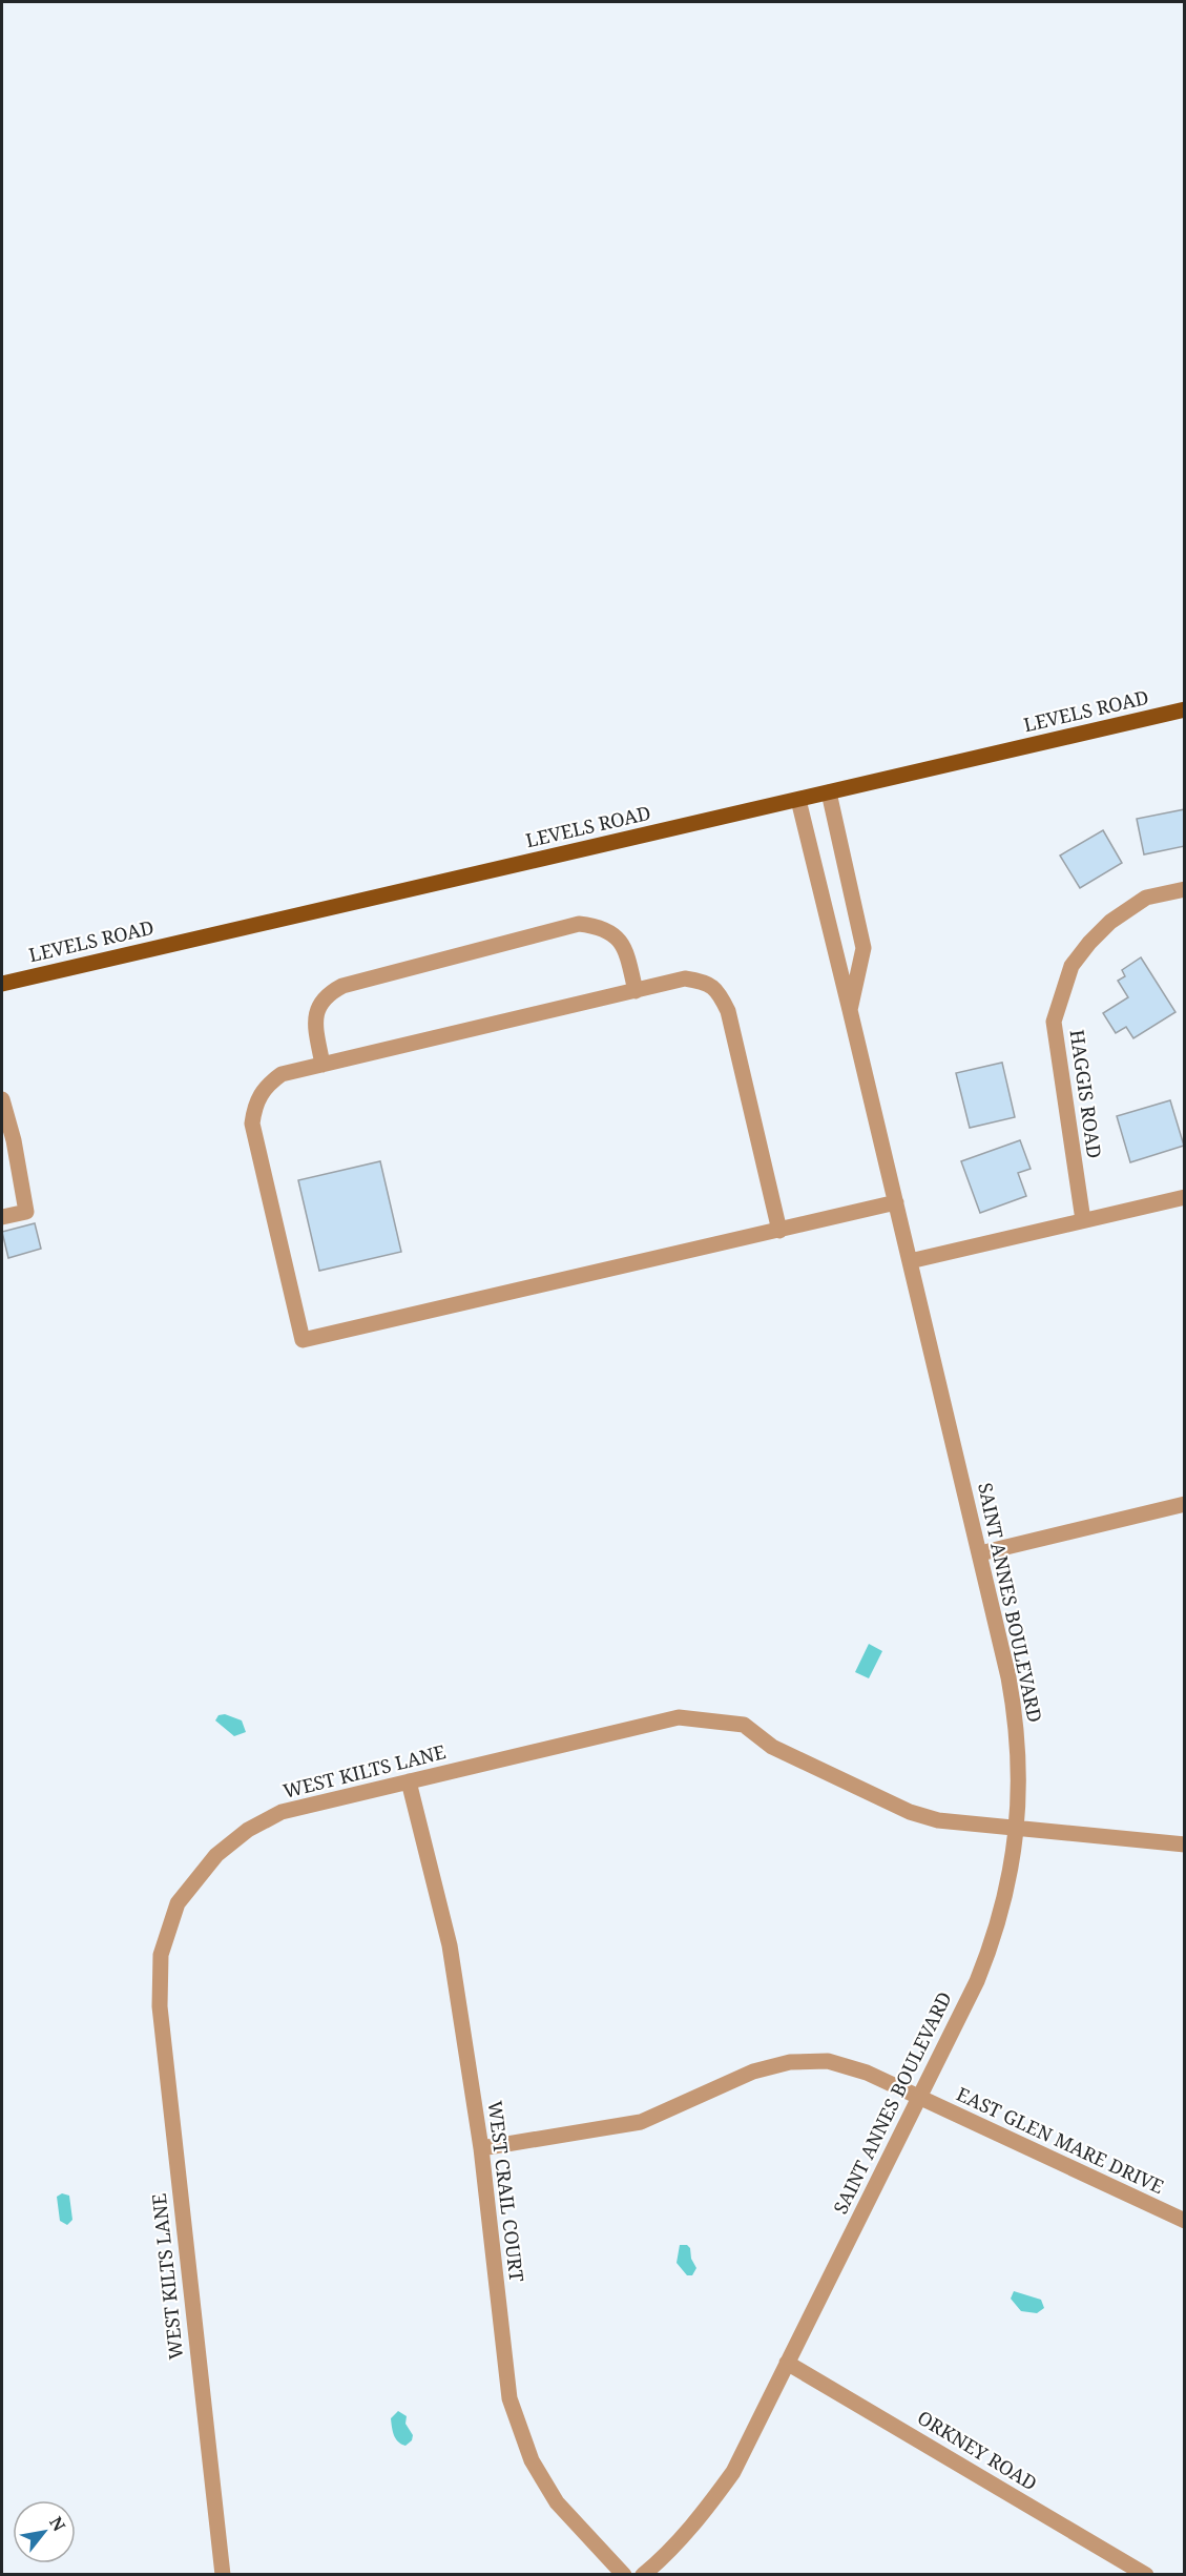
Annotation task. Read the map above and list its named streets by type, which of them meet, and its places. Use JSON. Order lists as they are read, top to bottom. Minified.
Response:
{"streets":{"main road":["LEVELS ROAD"],"street":["HAGGIS ROAD","SAINT ANNES BOULEVARD","WEST KILTS LANE","EAST GLEN MARE DRIVE","WEST CRAIL COURT","ORKNEY ROAD"]},"crossings":[["LEVELS ROAD","SAINT ANNES BOULEVARD"],["SAINT ANNES BOULEVARD","WEST KILTS LANE"],["SAINT ANNES BOULEVARD","EAST GLEN MARE DRIVE"],["SAINT ANNES BOULEVARD","ORKNEY ROAD"],["WEST KILTS LANE","WEST CRAIL COURT"],["EAST GLEN MARE DRIVE","WEST CRAIL COURT"]],"north":"top right"}
